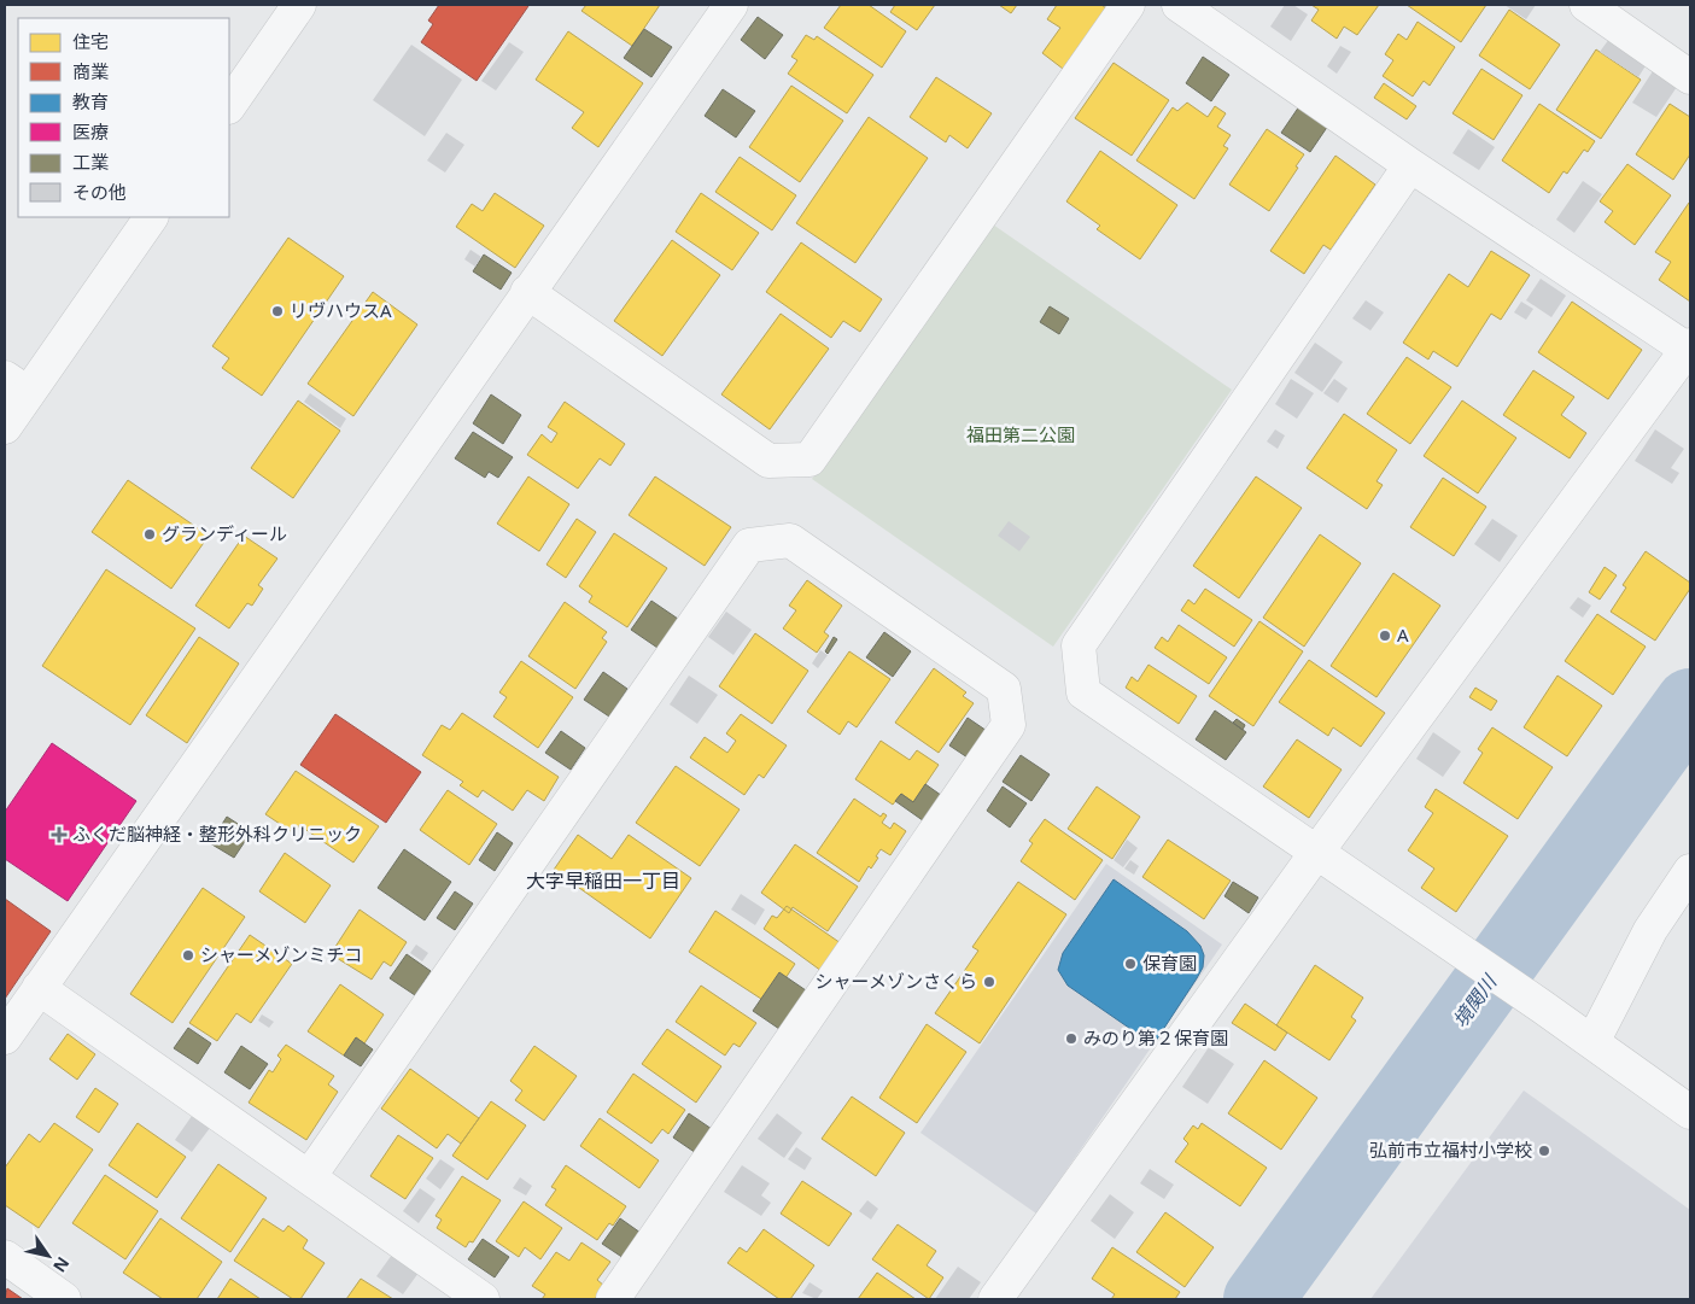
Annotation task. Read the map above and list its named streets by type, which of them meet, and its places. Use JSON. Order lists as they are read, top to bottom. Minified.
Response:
{"districts":["大字早稲田一丁目"],"water":["境関川"],"parks":["福田第二公園"],"places":{"other":["リヴハウスA","グランディール","A","シャーメゾンミチコ","保育園","シャーメゾンさくら","みのり第２保育園","弘前市立福村小学校"],"health":["ふくだ脳神経・整形外科クリニック"]},"legend":["住宅","商業","教育","医療","工業","その他"],"north":"bottom right"}
